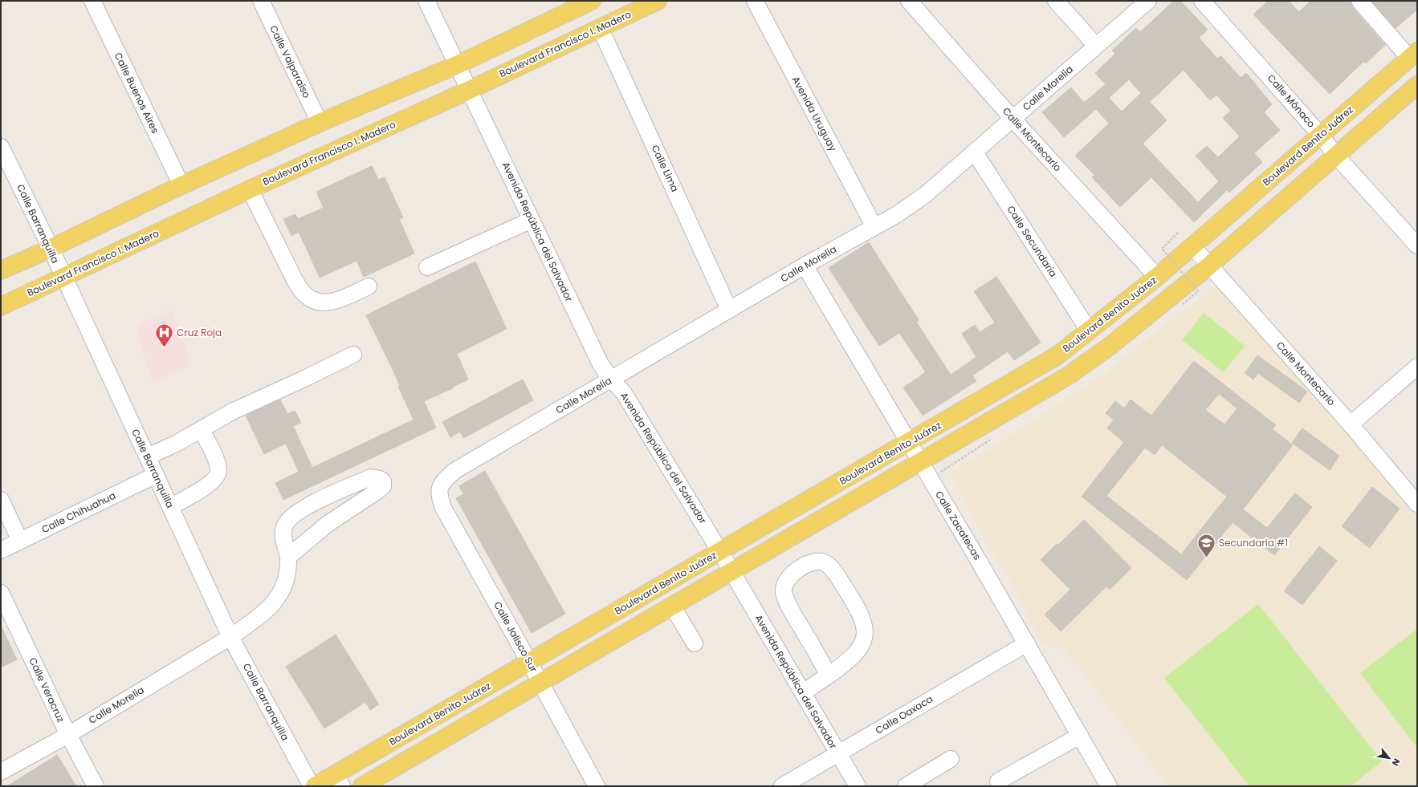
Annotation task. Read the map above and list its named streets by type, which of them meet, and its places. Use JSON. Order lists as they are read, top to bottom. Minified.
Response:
{"streets":{"main road":["Boulevard Francisco I. Madero","Boulevard Benito Juárez"],"street":["Calle Valparaíso","Calle Morelia","Calle Buenos Aires","Calle Mónaco","Avenida Uruguay","Calle Montecarlo","Calle Lima","Calle Barranquilla","Avenida República del Salvador","Calle Secundaria","Calle Chihuahua","Calle Zacatecas","Calle Jalisco Sur","Calle Veracruz","Calle Oaxaca"]},"crossings":[["Boulevard Francisco I. Madero","Calle Lima"],["Boulevard Francisco I. Madero","Calle Barranquilla"],["Boulevard Francisco I. Madero","Avenida República del Salvador"],["Calle Morelia","Avenida Uruguay"],["Calle Morelia","Calle Montecarlo"],["Calle Morelia","Calle Lima"],["Calle Morelia","Calle Barranquilla"],["Calle Morelia","Avenida República del Salvador"],["Calle Morelia","Calle Secundaria"],["Calle Morelia","Calle Zacatecas"],["Calle Morelia","Calle Jalisco Sur"],["Calle Morelia","Calle Veracruz"],["Calle Mónaco","Boulevard Benito Juárez"],["Calle Montecarlo","Boulevard Benito Juárez"],["Boulevard Benito Juárez","Avenida República del Salvador"],["Boulevard Benito Juárez","Calle Secundaria"],["Boulevard Benito Juárez","Calle Zacatecas"],["Boulevard Benito Juárez","Calle Jalisco Sur"],["Calle Barranquilla","Calle Chihuahua"],["Avenida República del Salvador","Calle Oaxaca"],["Calle Zacatecas","Calle Oaxaca"]],"places":{"hospital":["Cruz Roja"],"school or university":["Secundaria #1"]},"north":"bottom right"}
